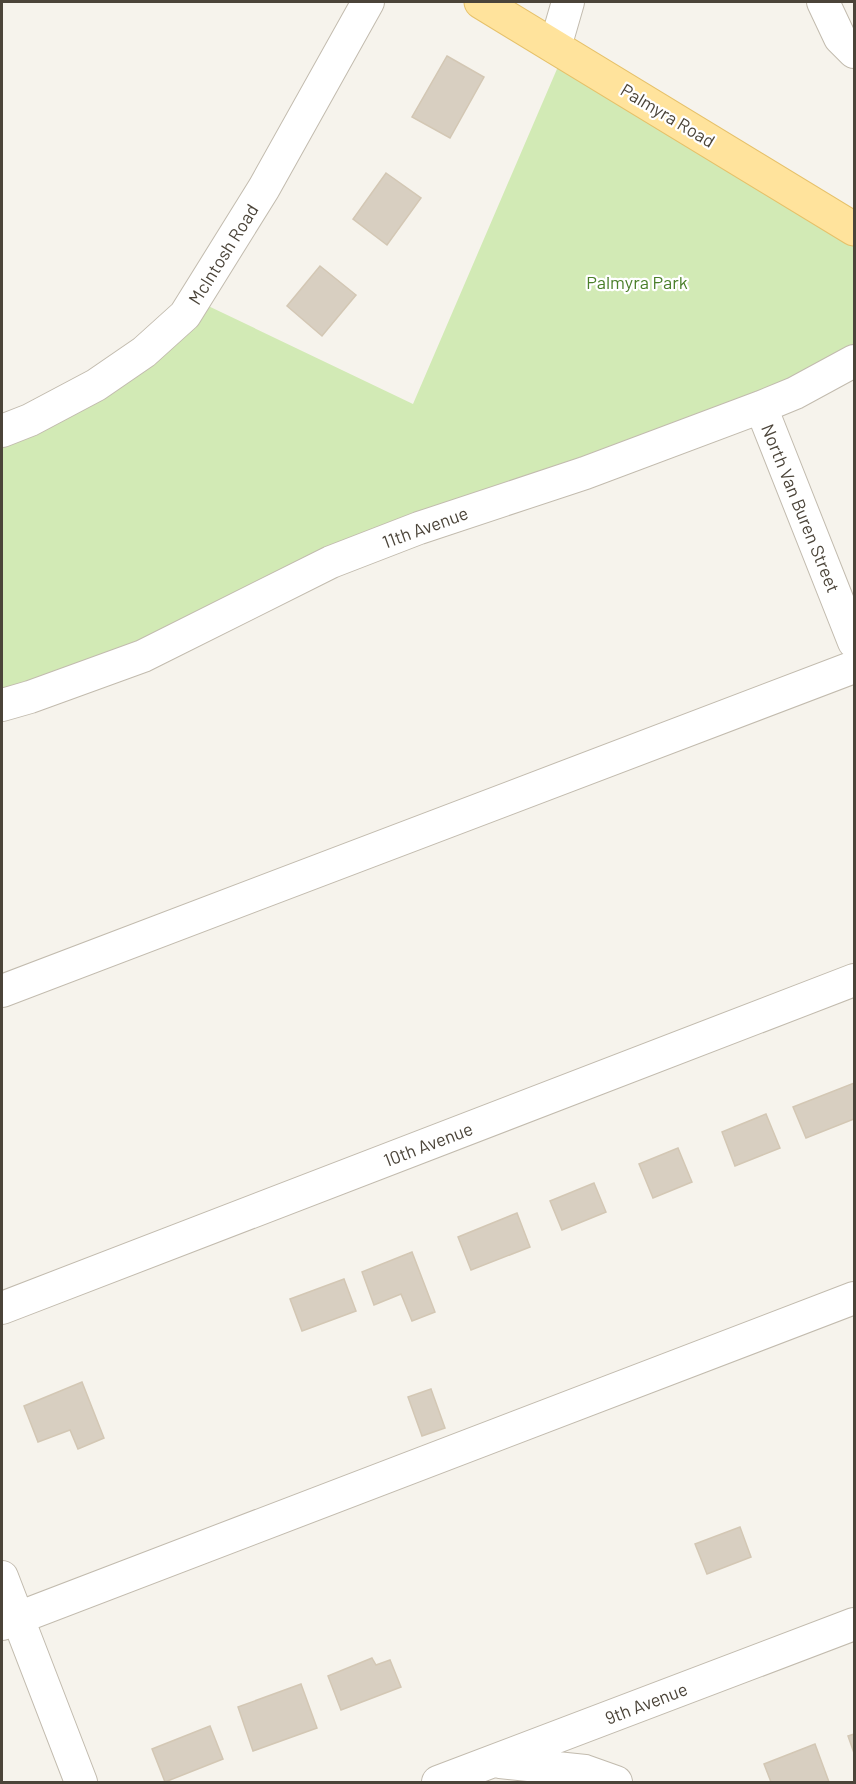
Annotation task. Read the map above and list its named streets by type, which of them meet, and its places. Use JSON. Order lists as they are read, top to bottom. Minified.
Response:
{"streets":{"main road":["Palmyra Road"],"street":["McIntosh Road","North Van Buren Street","11th Avenue","10th Avenue","9th Avenue"]},"crossings":[["North Van Buren Street","11th Avenue"]],"parks":["Palmyra Park"]}
